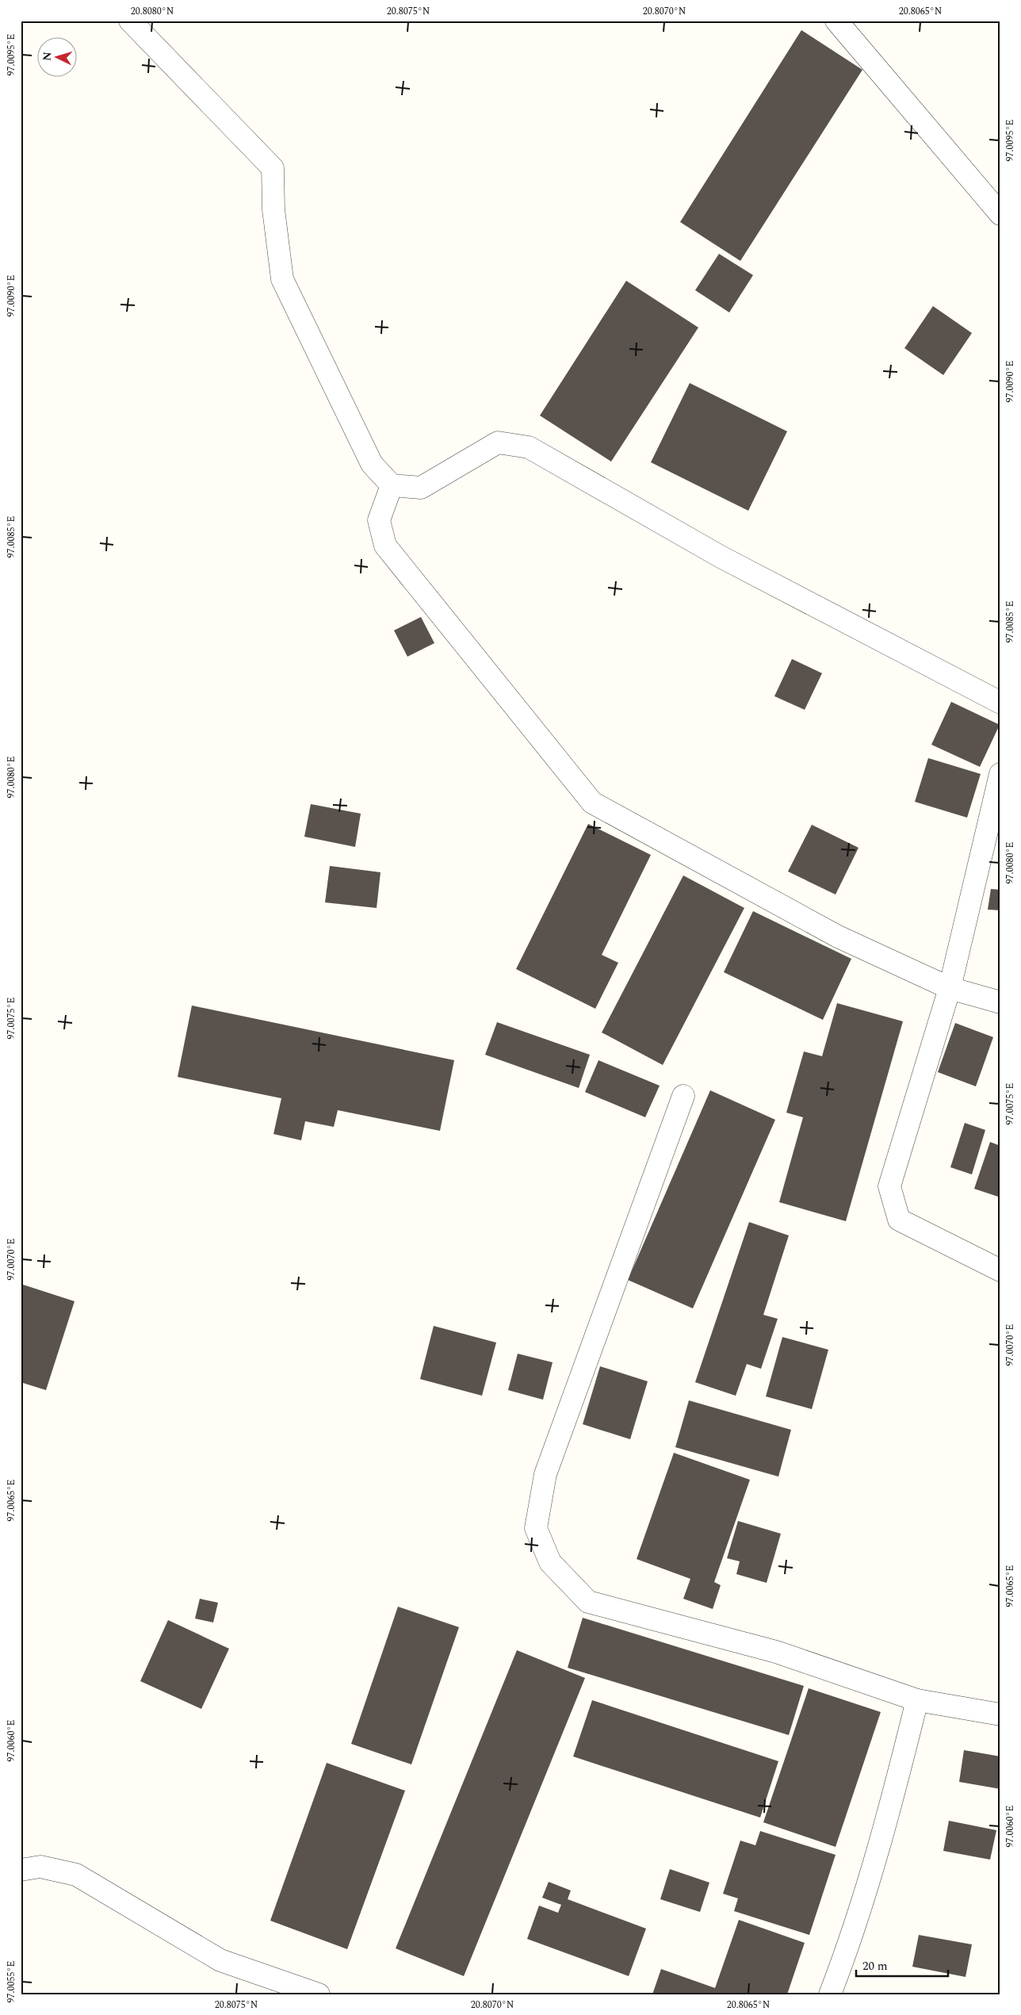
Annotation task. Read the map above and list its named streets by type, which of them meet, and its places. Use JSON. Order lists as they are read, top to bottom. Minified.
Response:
{"scale_bar":"20 m","north":"left","coordinates":["20.8080°N","20.8075°N","20.8070°N","20.8065°N","97.0095°E","97.0090°E","97.0085°E","97.0080°E","97.0075°E","97.0070°E","97.0065°E","97.0060°E","97.0055°E"]}
